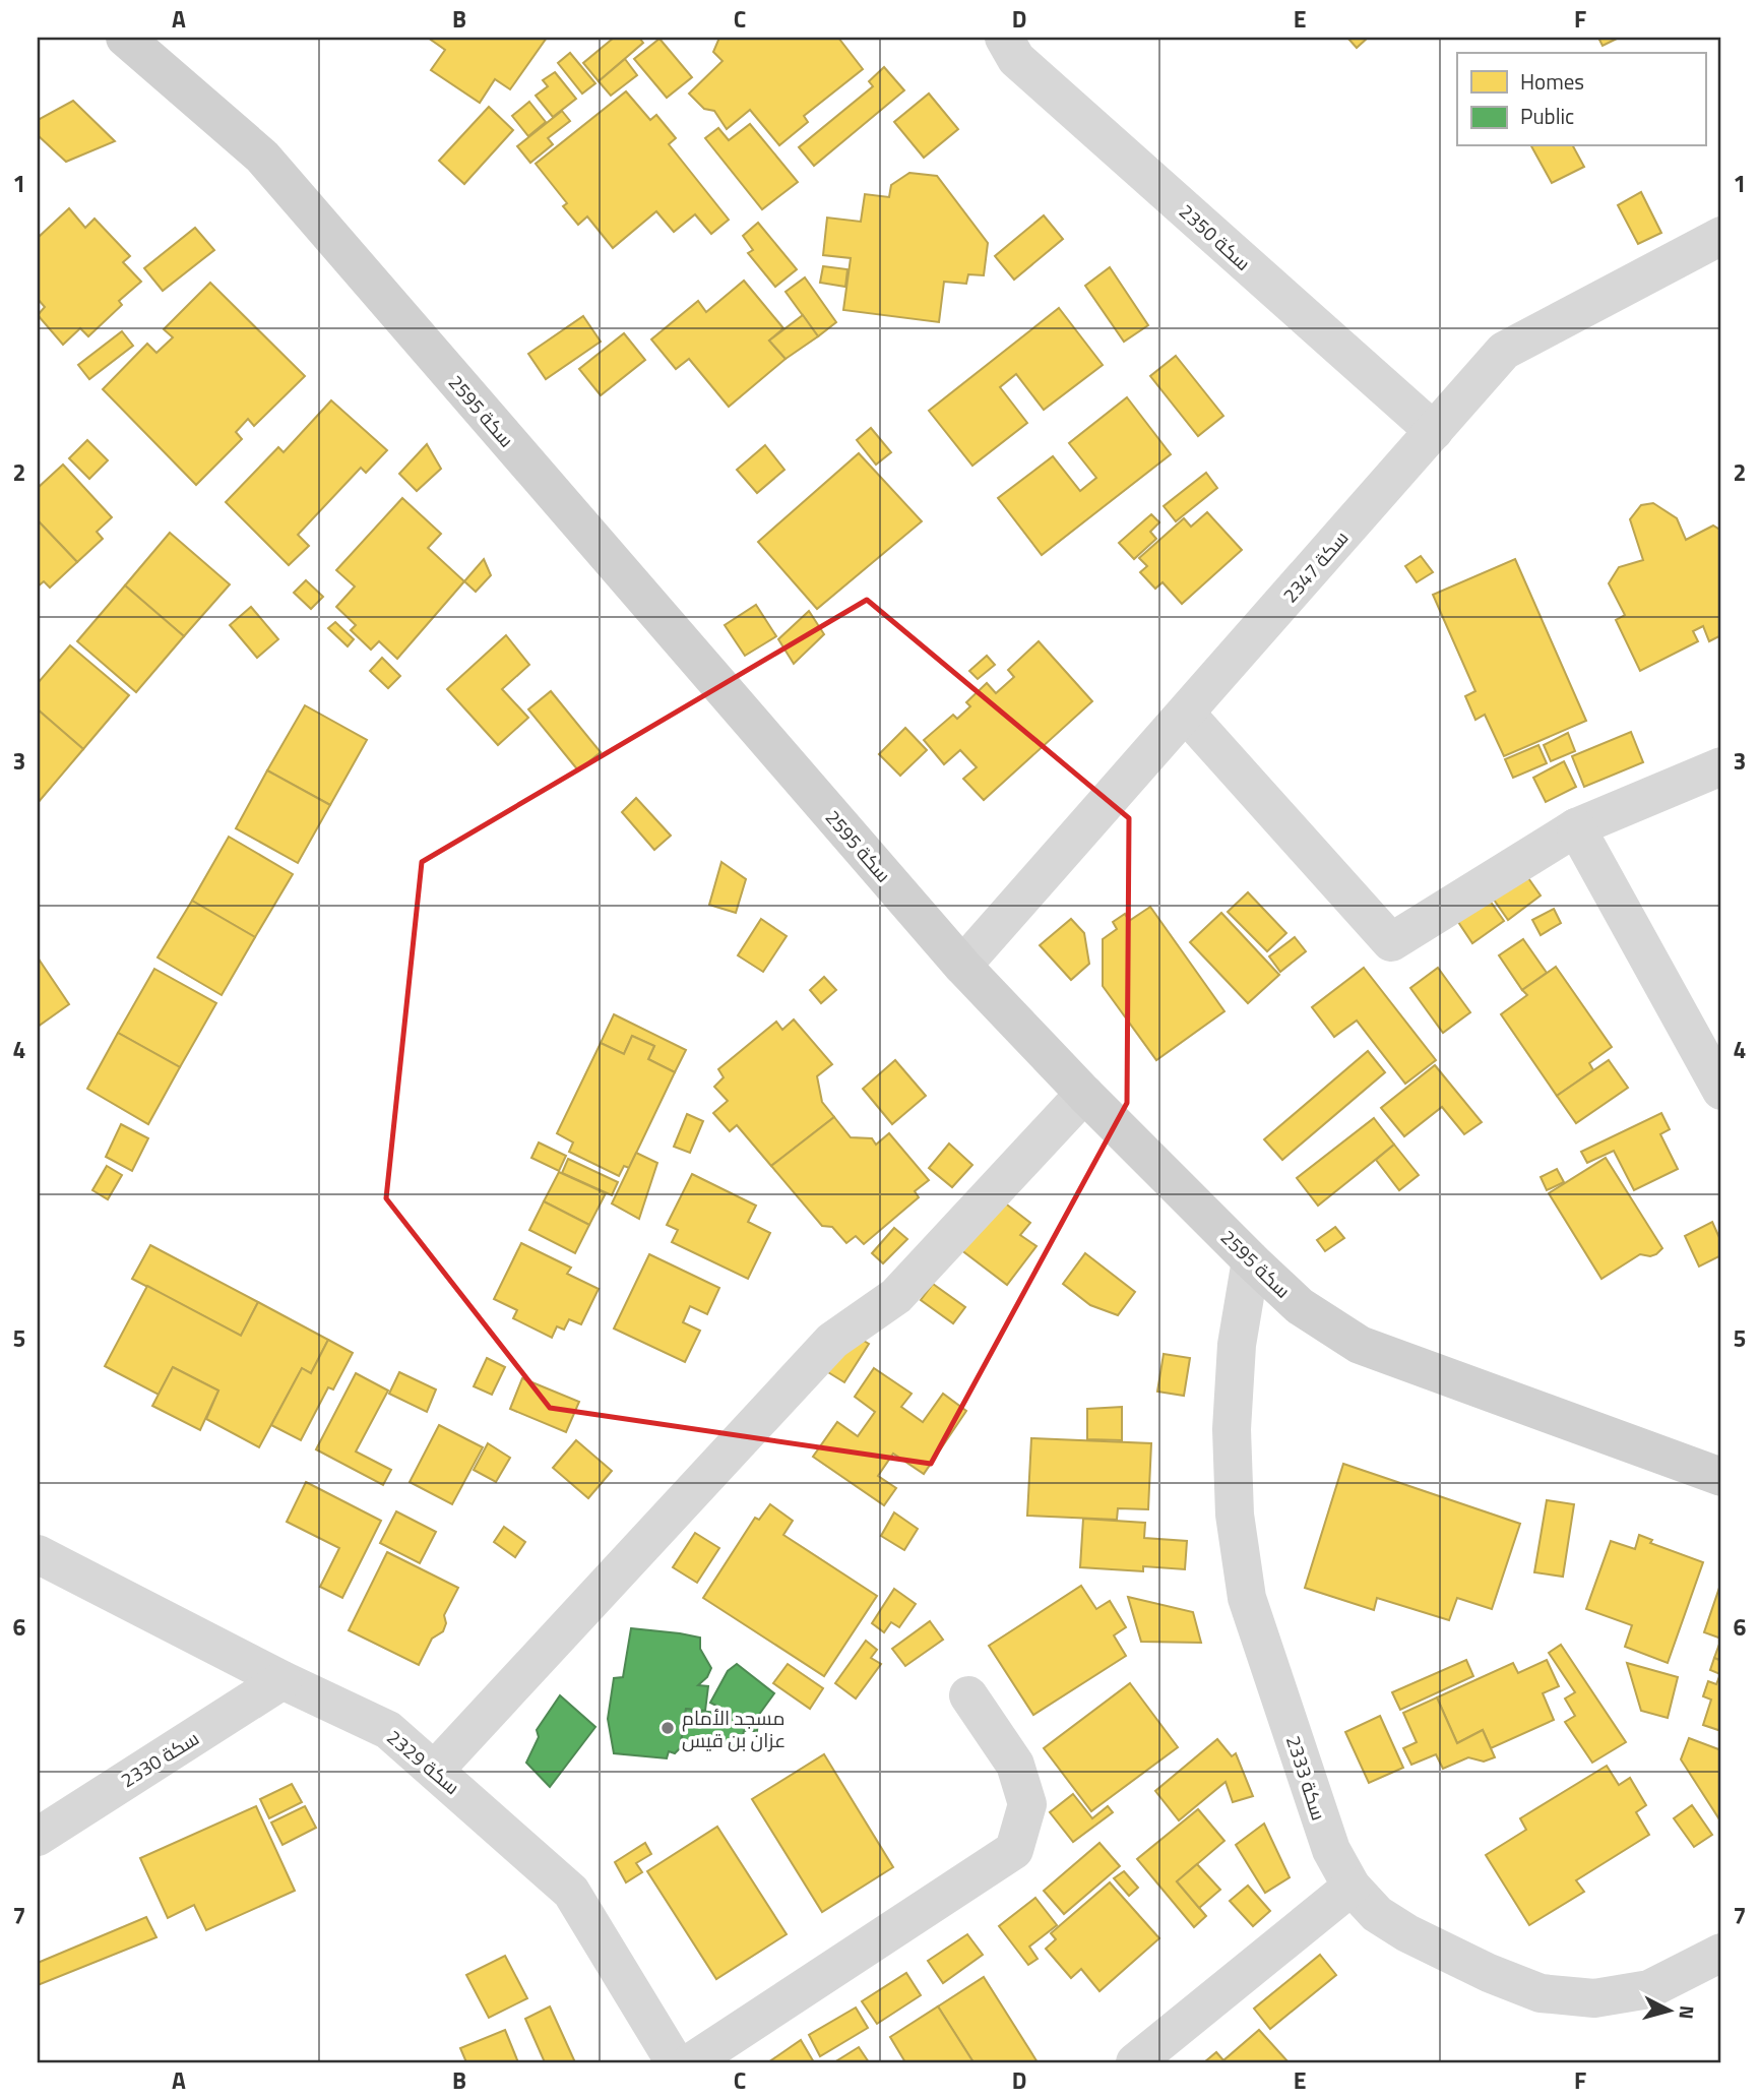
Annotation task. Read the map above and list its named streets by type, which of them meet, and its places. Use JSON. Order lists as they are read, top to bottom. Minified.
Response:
{"streets":{"street":["سكة 2350","سكة 2595","سكة 2347","سكة 2330","سكة 2329","سكة 2333"]},"crossings":[["سكة 2350","سكة 2347"],["سكة 2595","سكة 2347"],["سكة 2595","سكة 2333"],["سكة 2330","سكة 2329"]],"places":["مسجد الأمام عزان بن قيس"],"legend":["Homes","Public"],"north":"right","grid":{"columns":["A","B","C","D","E","F"],"rows":["1","2","3","4","5","6","7"]}}
